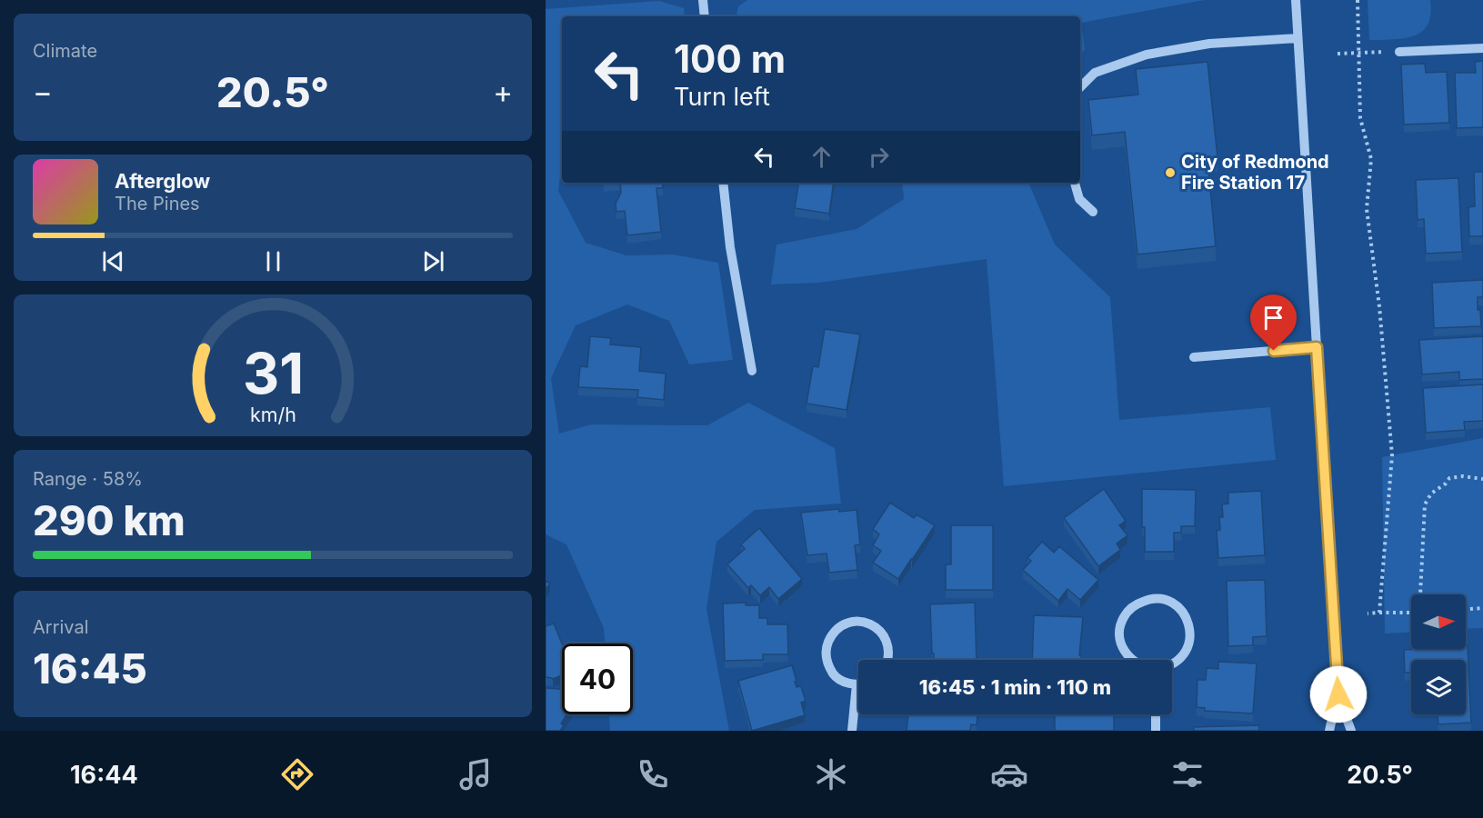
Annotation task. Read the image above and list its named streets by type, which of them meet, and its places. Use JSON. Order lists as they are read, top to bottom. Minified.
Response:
{"places":["City of Redmond Fire Station 17"],"north":"right","page":{"tile":["Climate",["Range · 58%","290 km"],["Arrival","16:45"]],"turn":["100 m","Turn left"],"heat":["−","20.5°","+"],"song":["Afterglow","The Pines"],"limit":"40","trip":"16:45 · 1 min · 110 m","tabs":["16:44","20.5°"],"gauge":["31","km/h"]}}
